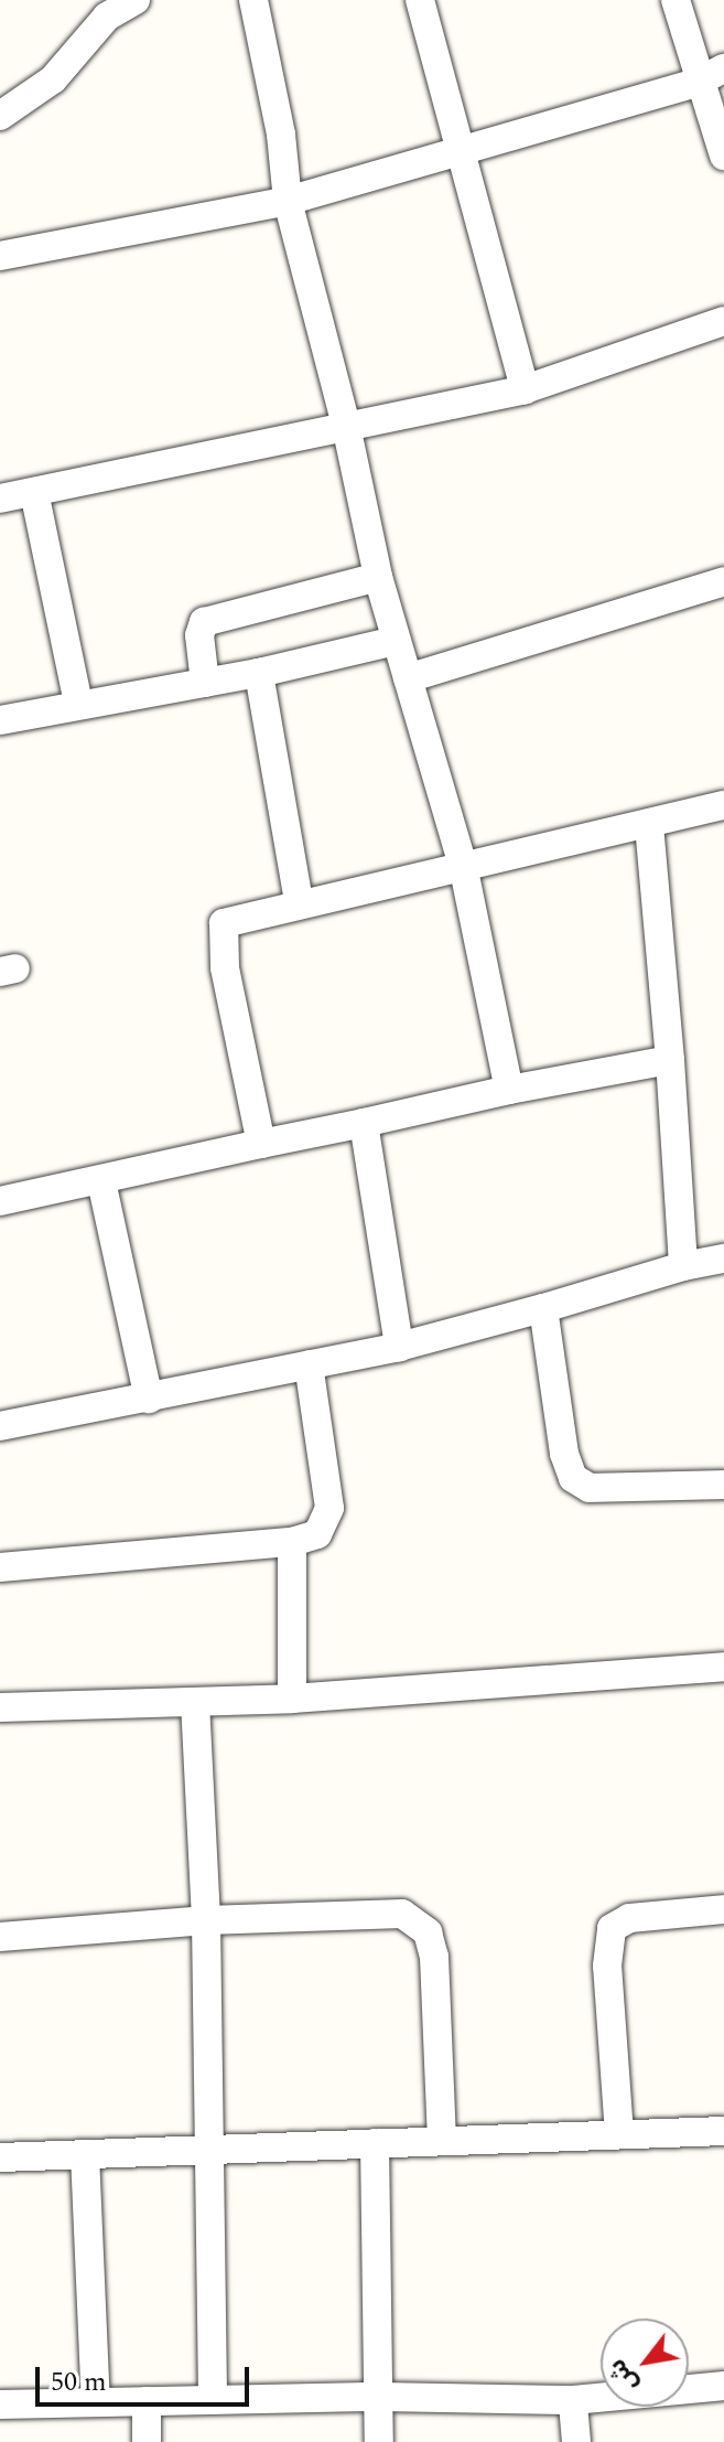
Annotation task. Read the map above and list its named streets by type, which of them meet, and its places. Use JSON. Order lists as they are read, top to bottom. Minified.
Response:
{"scale_bar":"50 m","north":"bottom left"}
